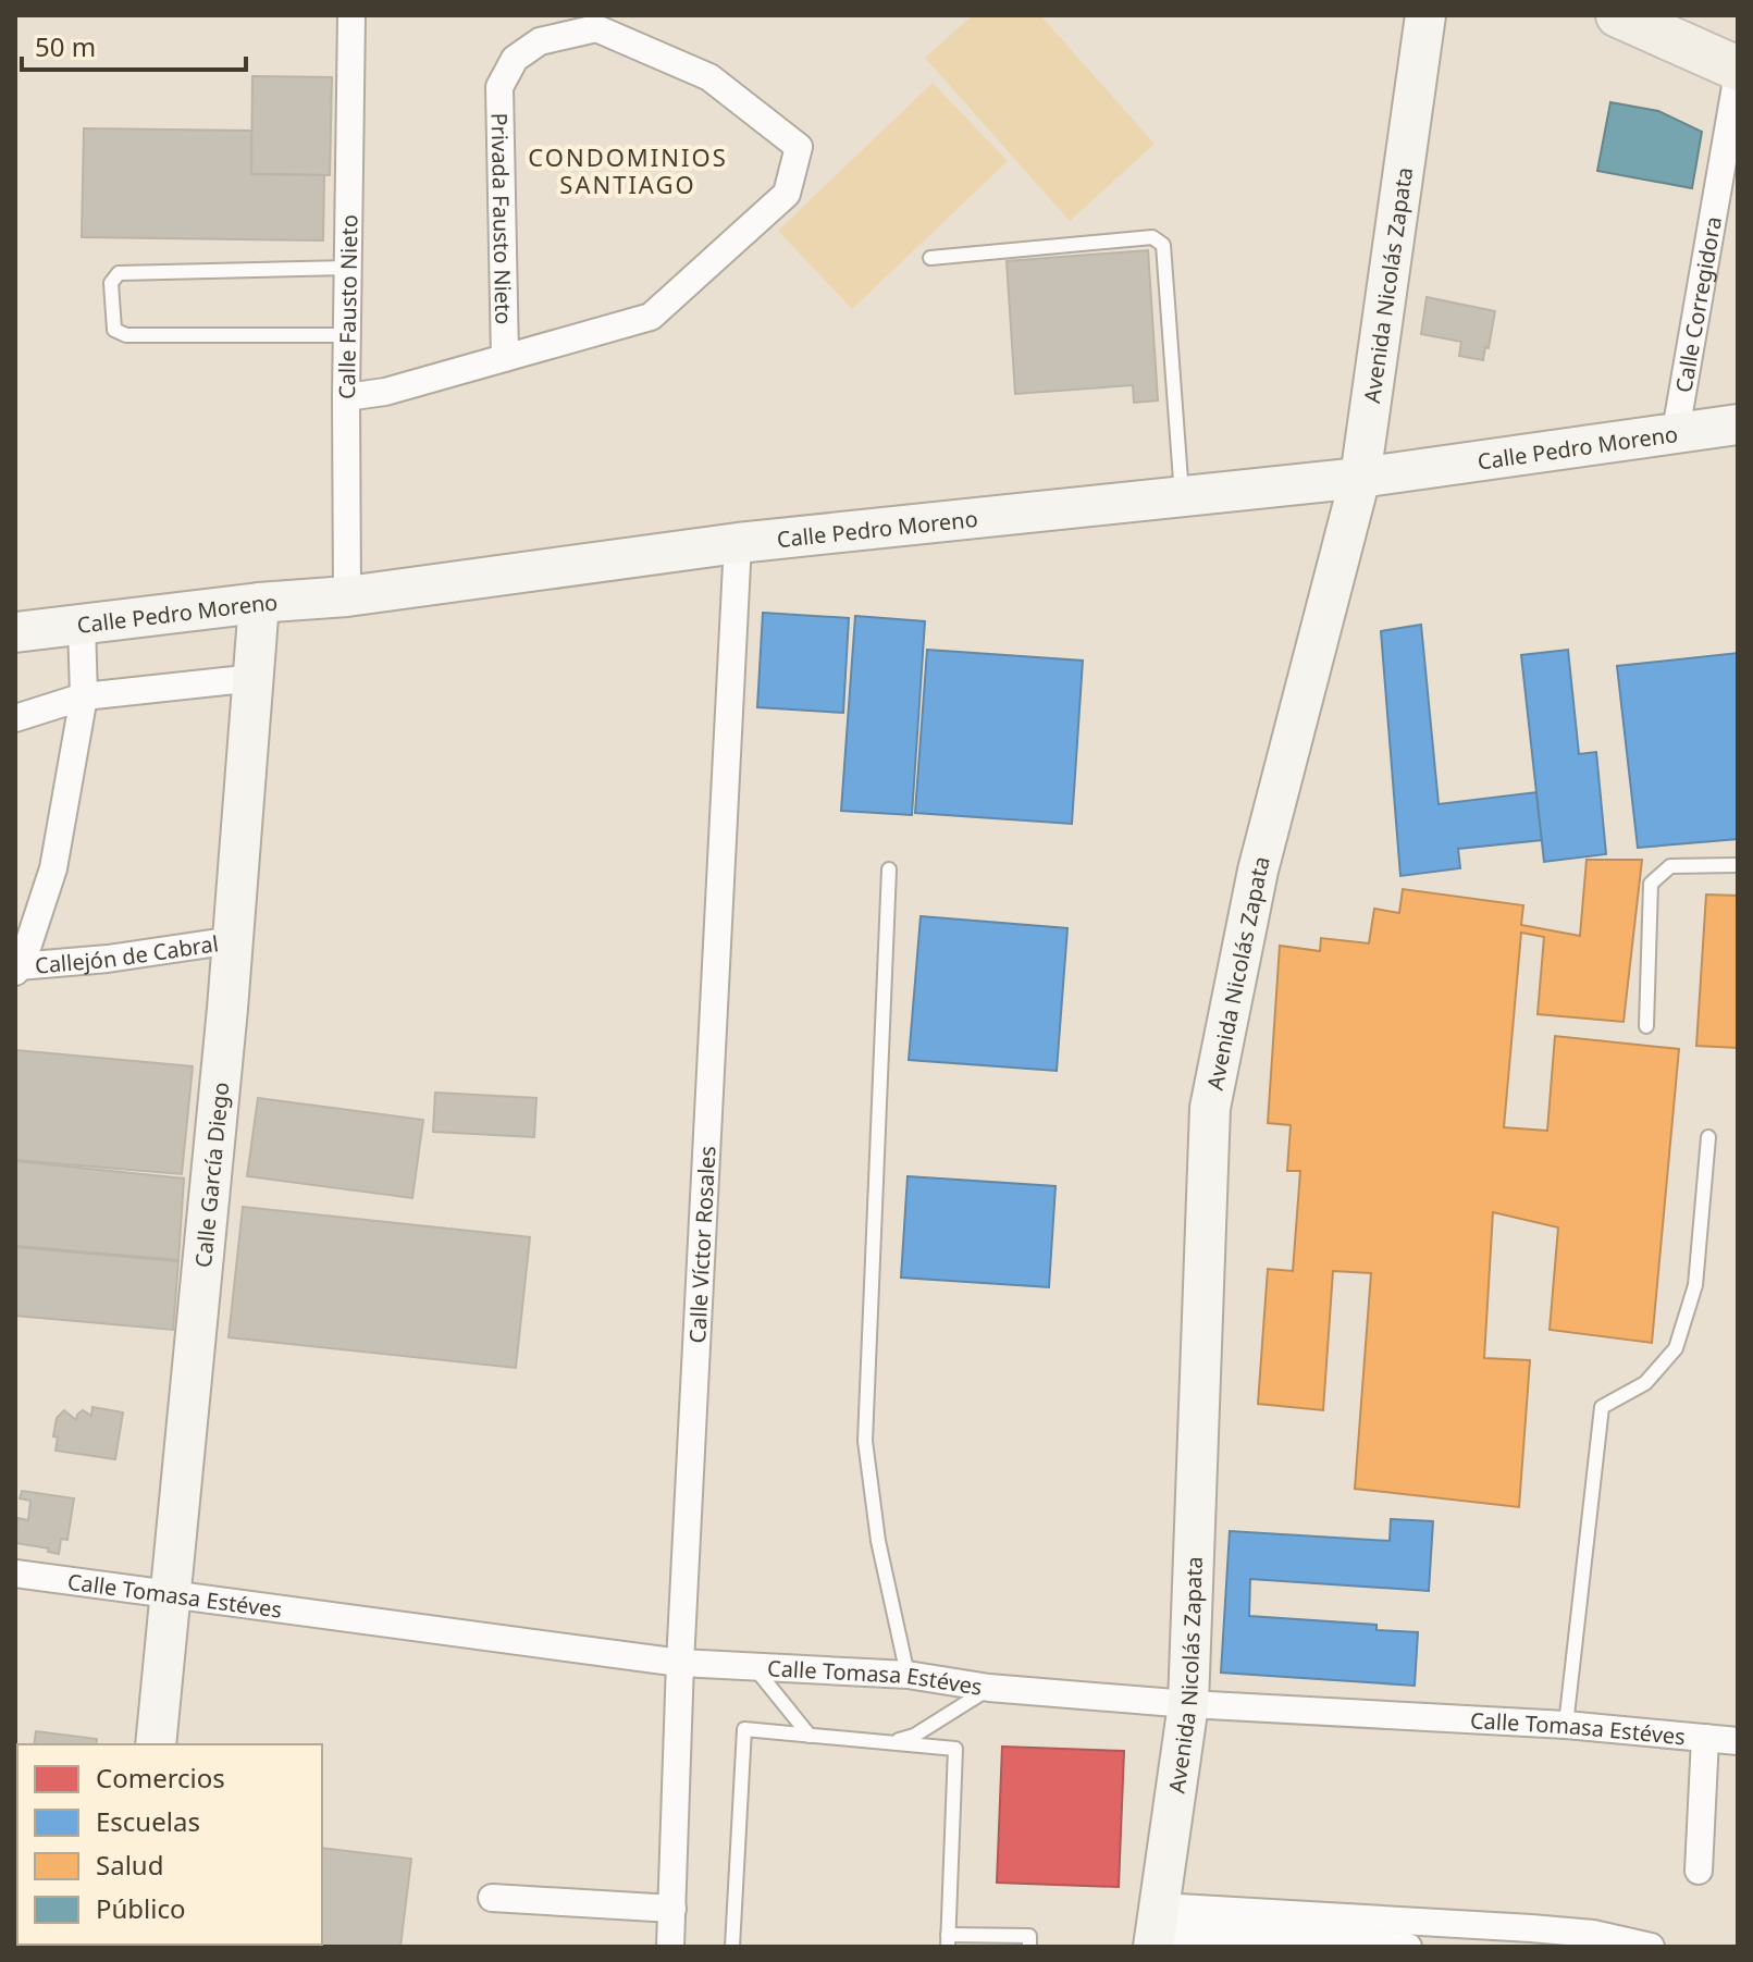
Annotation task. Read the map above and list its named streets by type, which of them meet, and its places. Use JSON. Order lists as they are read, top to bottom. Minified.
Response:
{"streets":{"street":["Privada Fausto Nieto","Avenida Nicolás Zapata","Calle Corregidora","Calle Fausto Nieto","Calle Pedro Moreno","Callejón de Cabral","Calle García Diego","Calle Víctor Rosales","Calle Tomasa Estéves"]},"crossings":[["Privada Fausto Nieto","Calle Fausto Nieto"],["Avenida Nicolás Zapata","Calle Pedro Moreno"],["Avenida Nicolás Zapata","Calle Tomasa Estéves"],["Calle Corregidora","Calle Pedro Moreno"],["Calle Fausto Nieto","Calle Pedro Moreno"],["Calle Pedro Moreno","Calle García Diego"],["Calle Pedro Moreno","Calle Víctor Rosales"],["Callejón de Cabral","Calle García Diego"],["Calle García Diego","Calle Tomasa Estéves"],["Calle Víctor Rosales","Calle Tomasa Estéves"]],"districts":["CONDOMINIOS SANTIAGO"],"legend":["Comercios","Escuelas","Salud","Público"],"scale_bar":"50 m"}
